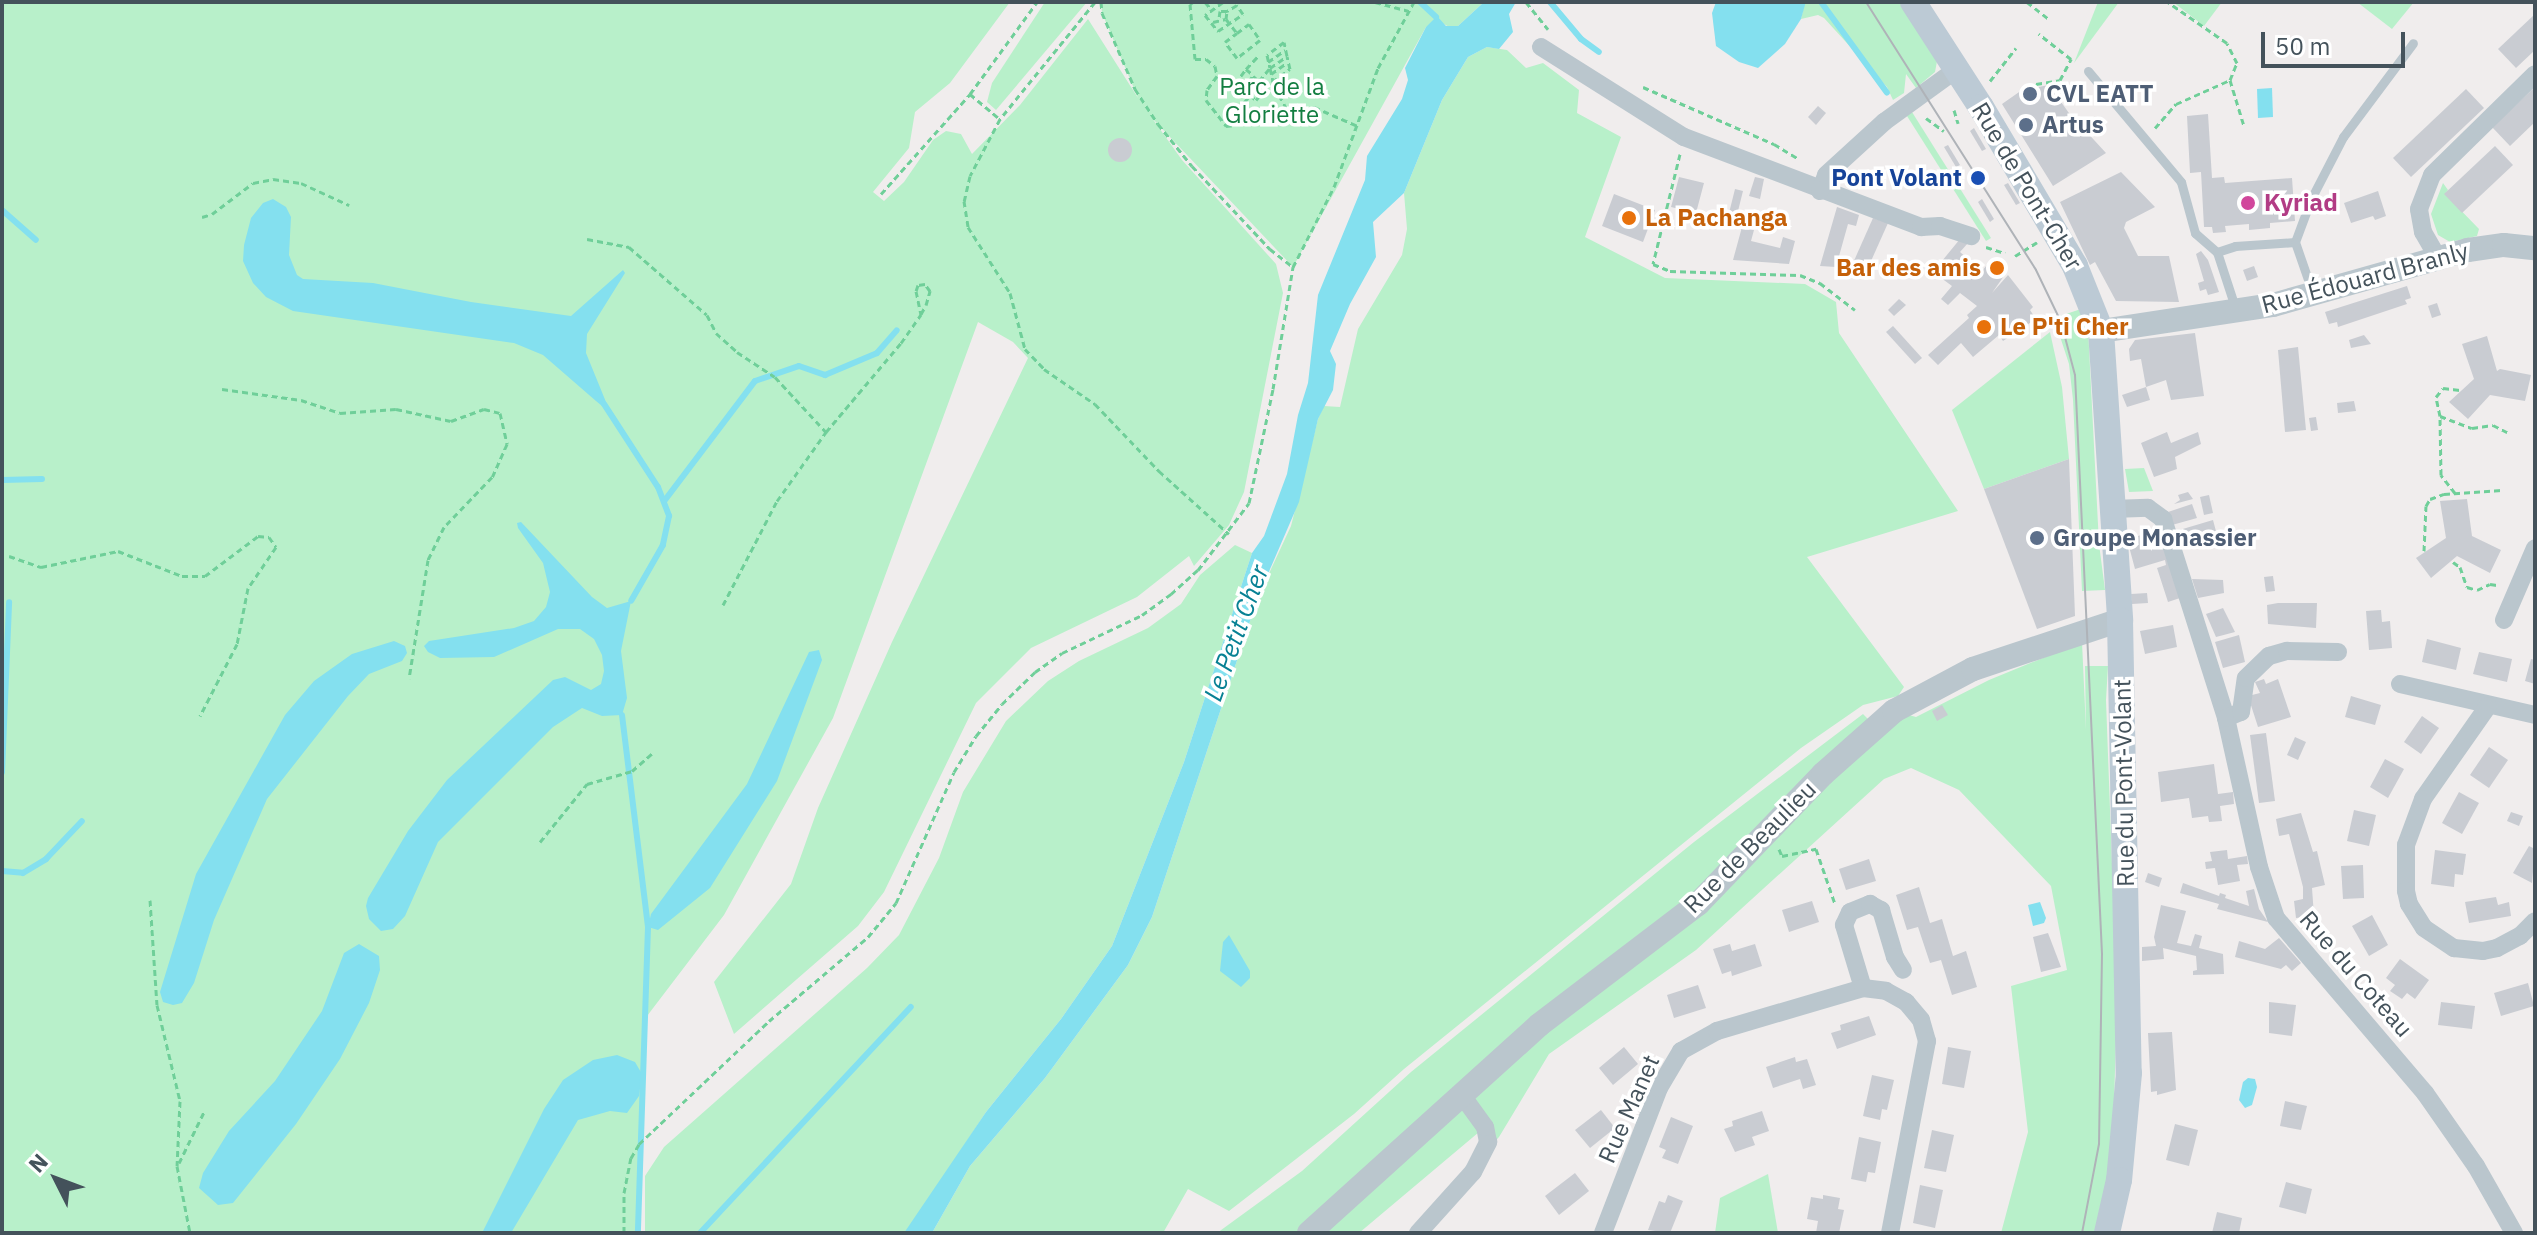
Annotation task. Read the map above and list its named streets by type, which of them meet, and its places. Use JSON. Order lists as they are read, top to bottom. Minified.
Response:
{"streets":{"main road":["Rue de Pont-Cher","Rue du Pont-Volant"],"street":["Rue Édouard Branly","Rue de Beaulieu","Rue du Coteau","Rue Manet"]},"crossings":[["Rue de Pont-Cher","Rue Édouard Branly"],["Rue de Pont-Cher","Rue du Pont-Volant"],["Rue Édouard Branly","Rue du Pont-Volant"],["Rue du Pont-Volant","Rue de Beaulieu"],["Rue du Pont-Volant","Rue du Coteau"]],"water":["Le Petit Cher"],"parks":["Parc de la Gloriette"],"places":["CVL EATT","Artus","Pont Volant","Kyriad","La Pachanga","Bar des amis","Le P'ti Cher","Groupe Monassier"],"scale_bar":"50 m","north":"top left"}
